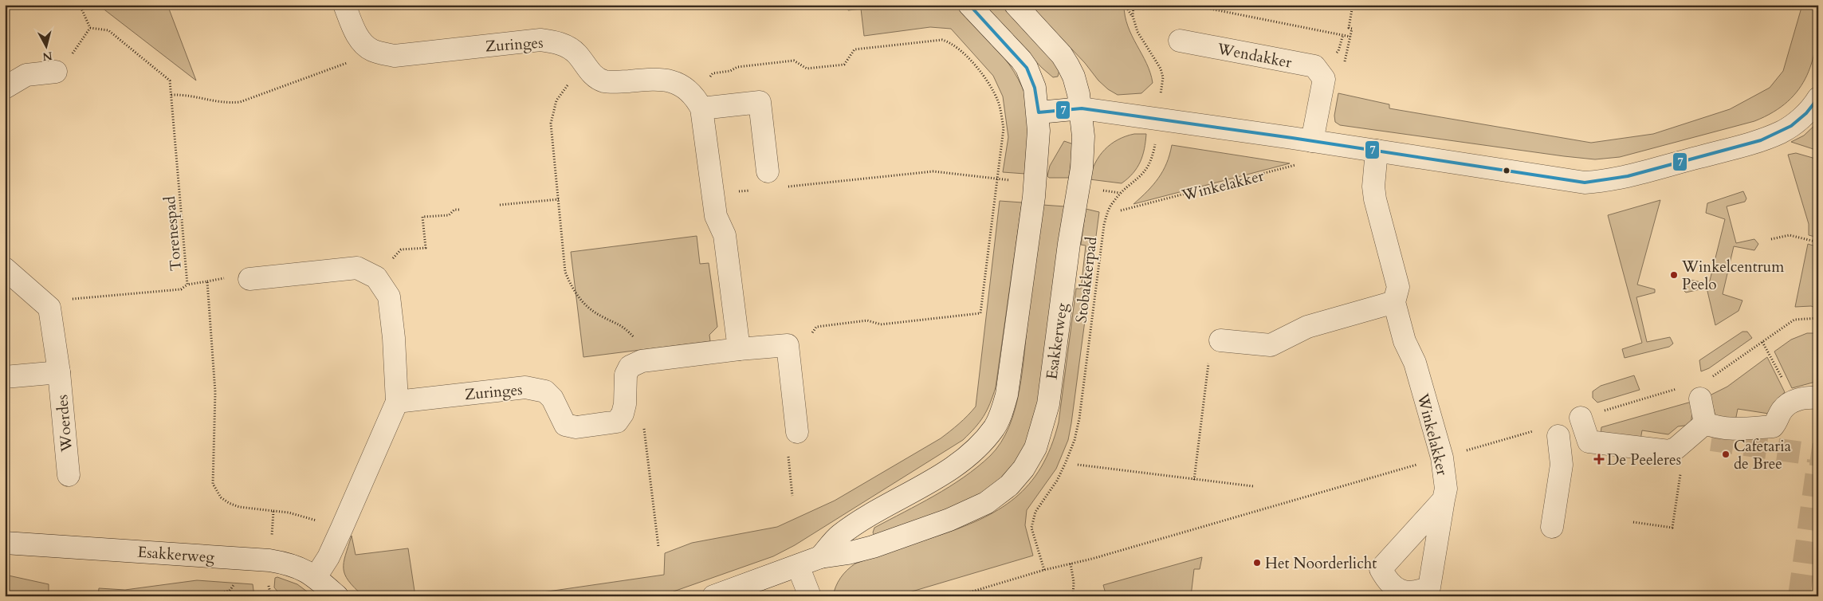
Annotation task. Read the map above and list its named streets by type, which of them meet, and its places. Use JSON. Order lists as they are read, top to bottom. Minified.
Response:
{"streets":{"street":["Zuringes","Wendakker","Winkelakker","Esakkerweg","Woerdes"],"path":["Torenespad","Stobakkerpad"]},"places":{"other":["Winkelcentrum Peelo","Cafetaria de Bree","Het Noorderlicht"],"health":["De Peeleres"]},"lines":["transit line 7"],"north":"bottom"}
